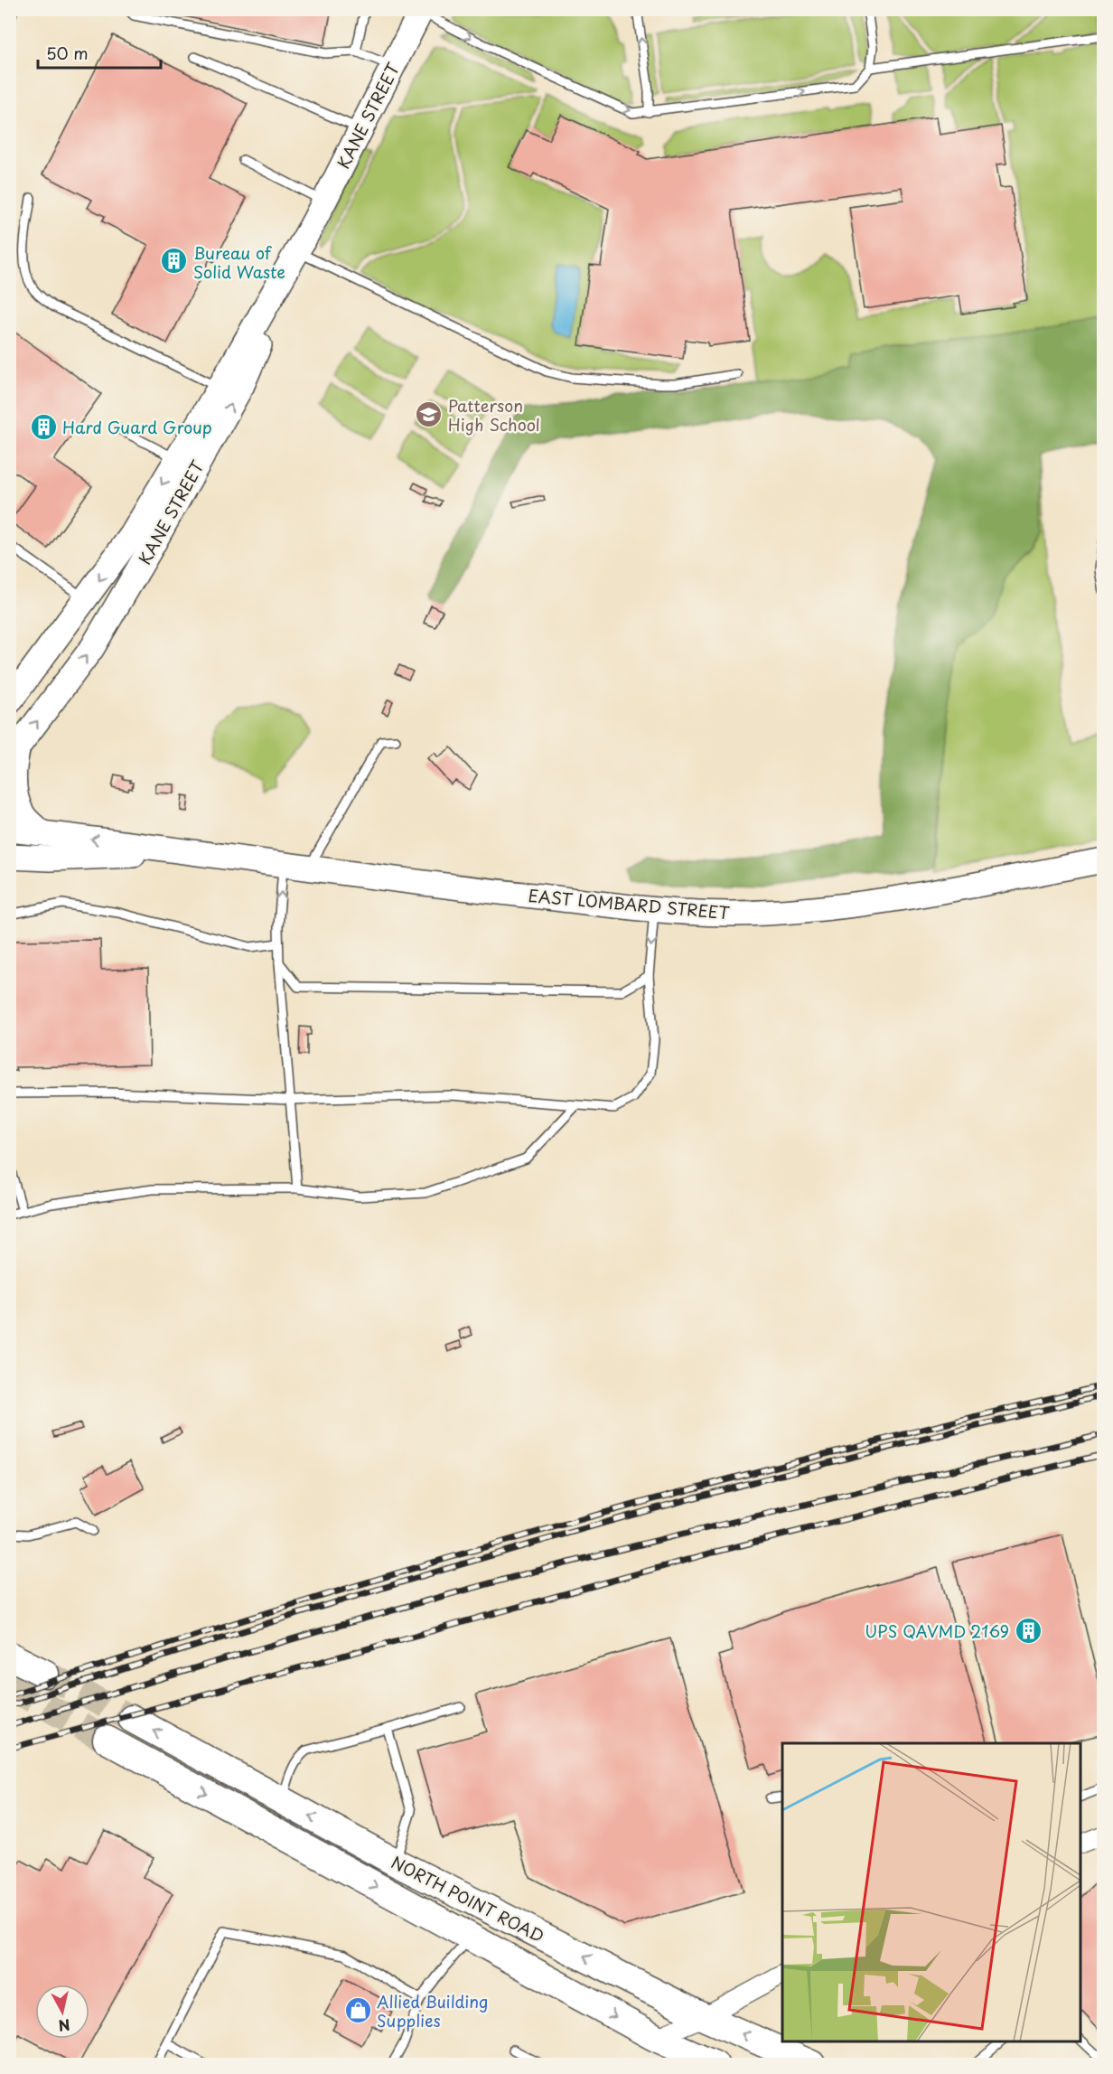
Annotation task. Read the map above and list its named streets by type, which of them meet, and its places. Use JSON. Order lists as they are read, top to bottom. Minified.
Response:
{"streets":{"main road":["KANE STREET","EAST LOMBARD STREET","NORTH POINT ROAD"]},"places":{"building":["Bureau of Solid Waste","Hard Guard Group","UPS QAVMD 2169"],"school or university":["Patterson High School"],"shop":["Allied Building Supplies"]},"scale_bar":"50 m","north":"bottom"}
